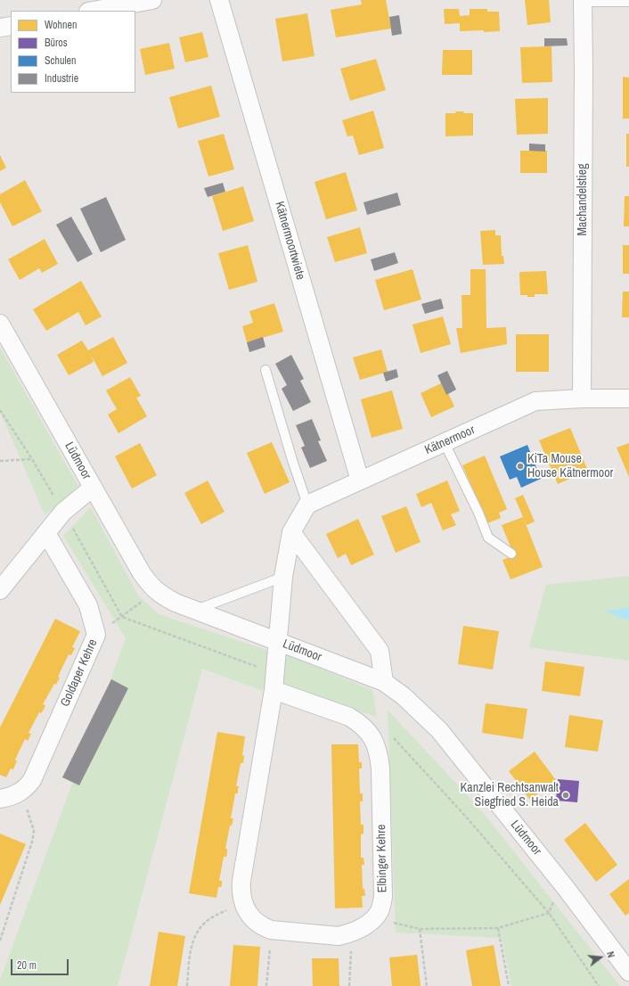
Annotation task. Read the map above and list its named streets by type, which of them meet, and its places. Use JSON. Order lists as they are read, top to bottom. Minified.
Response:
{"streets":{"street":["Machandelstieg","Kätnermoortwiete","Kätnermoor","Lüdmoor","Goldaper Kehre","Elbinger Kehre"]},"crossings":[["Machandelstieg","Kätnermoor"],["Kätnermoortwiete","Kätnermoor"]],"places":["KiTa Mouse House Kätnermoor","Kanzlei Rechtsanwalt Siegfried S. Heida"],"legend":["Wohnen","Büros","Schulen","Industrie"],"scale_bar":"20 m","north":"right"}
